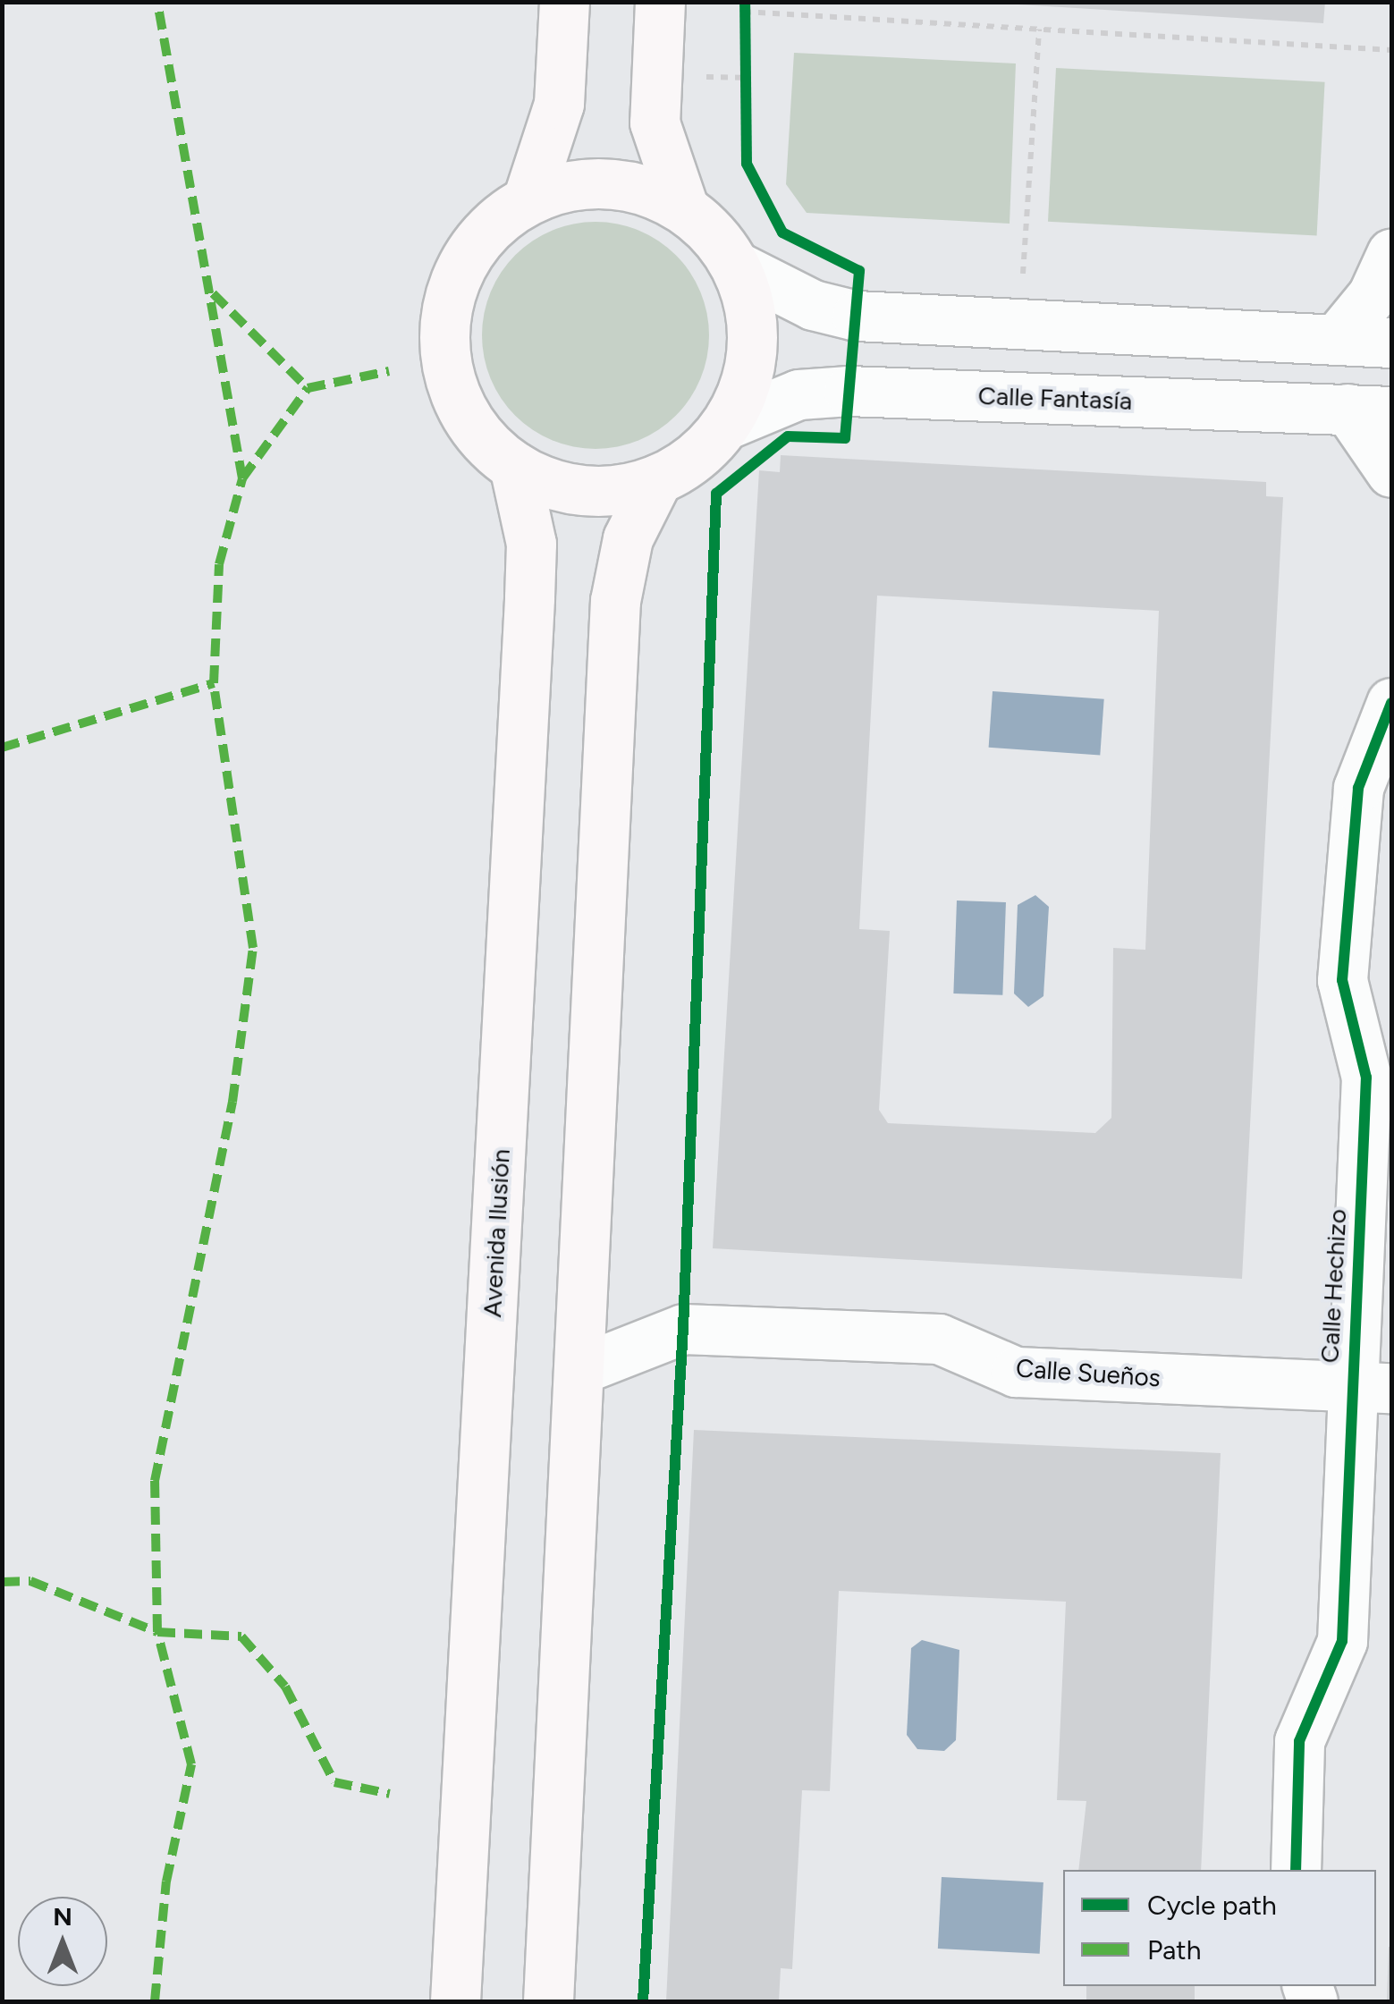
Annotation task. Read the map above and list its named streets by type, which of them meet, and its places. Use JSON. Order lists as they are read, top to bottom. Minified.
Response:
{"streets":{"main road":["Avenida Ilusión"],"street":["Calle Fantasía","Calle Hechizo","Calle Sueños"]},"crossings":[["Calle Fantasía","Avenida Ilusión"],["Calle Hechizo","Calle Sueños"]],"legend":["Cycle path","Path"],"north":"top"}
